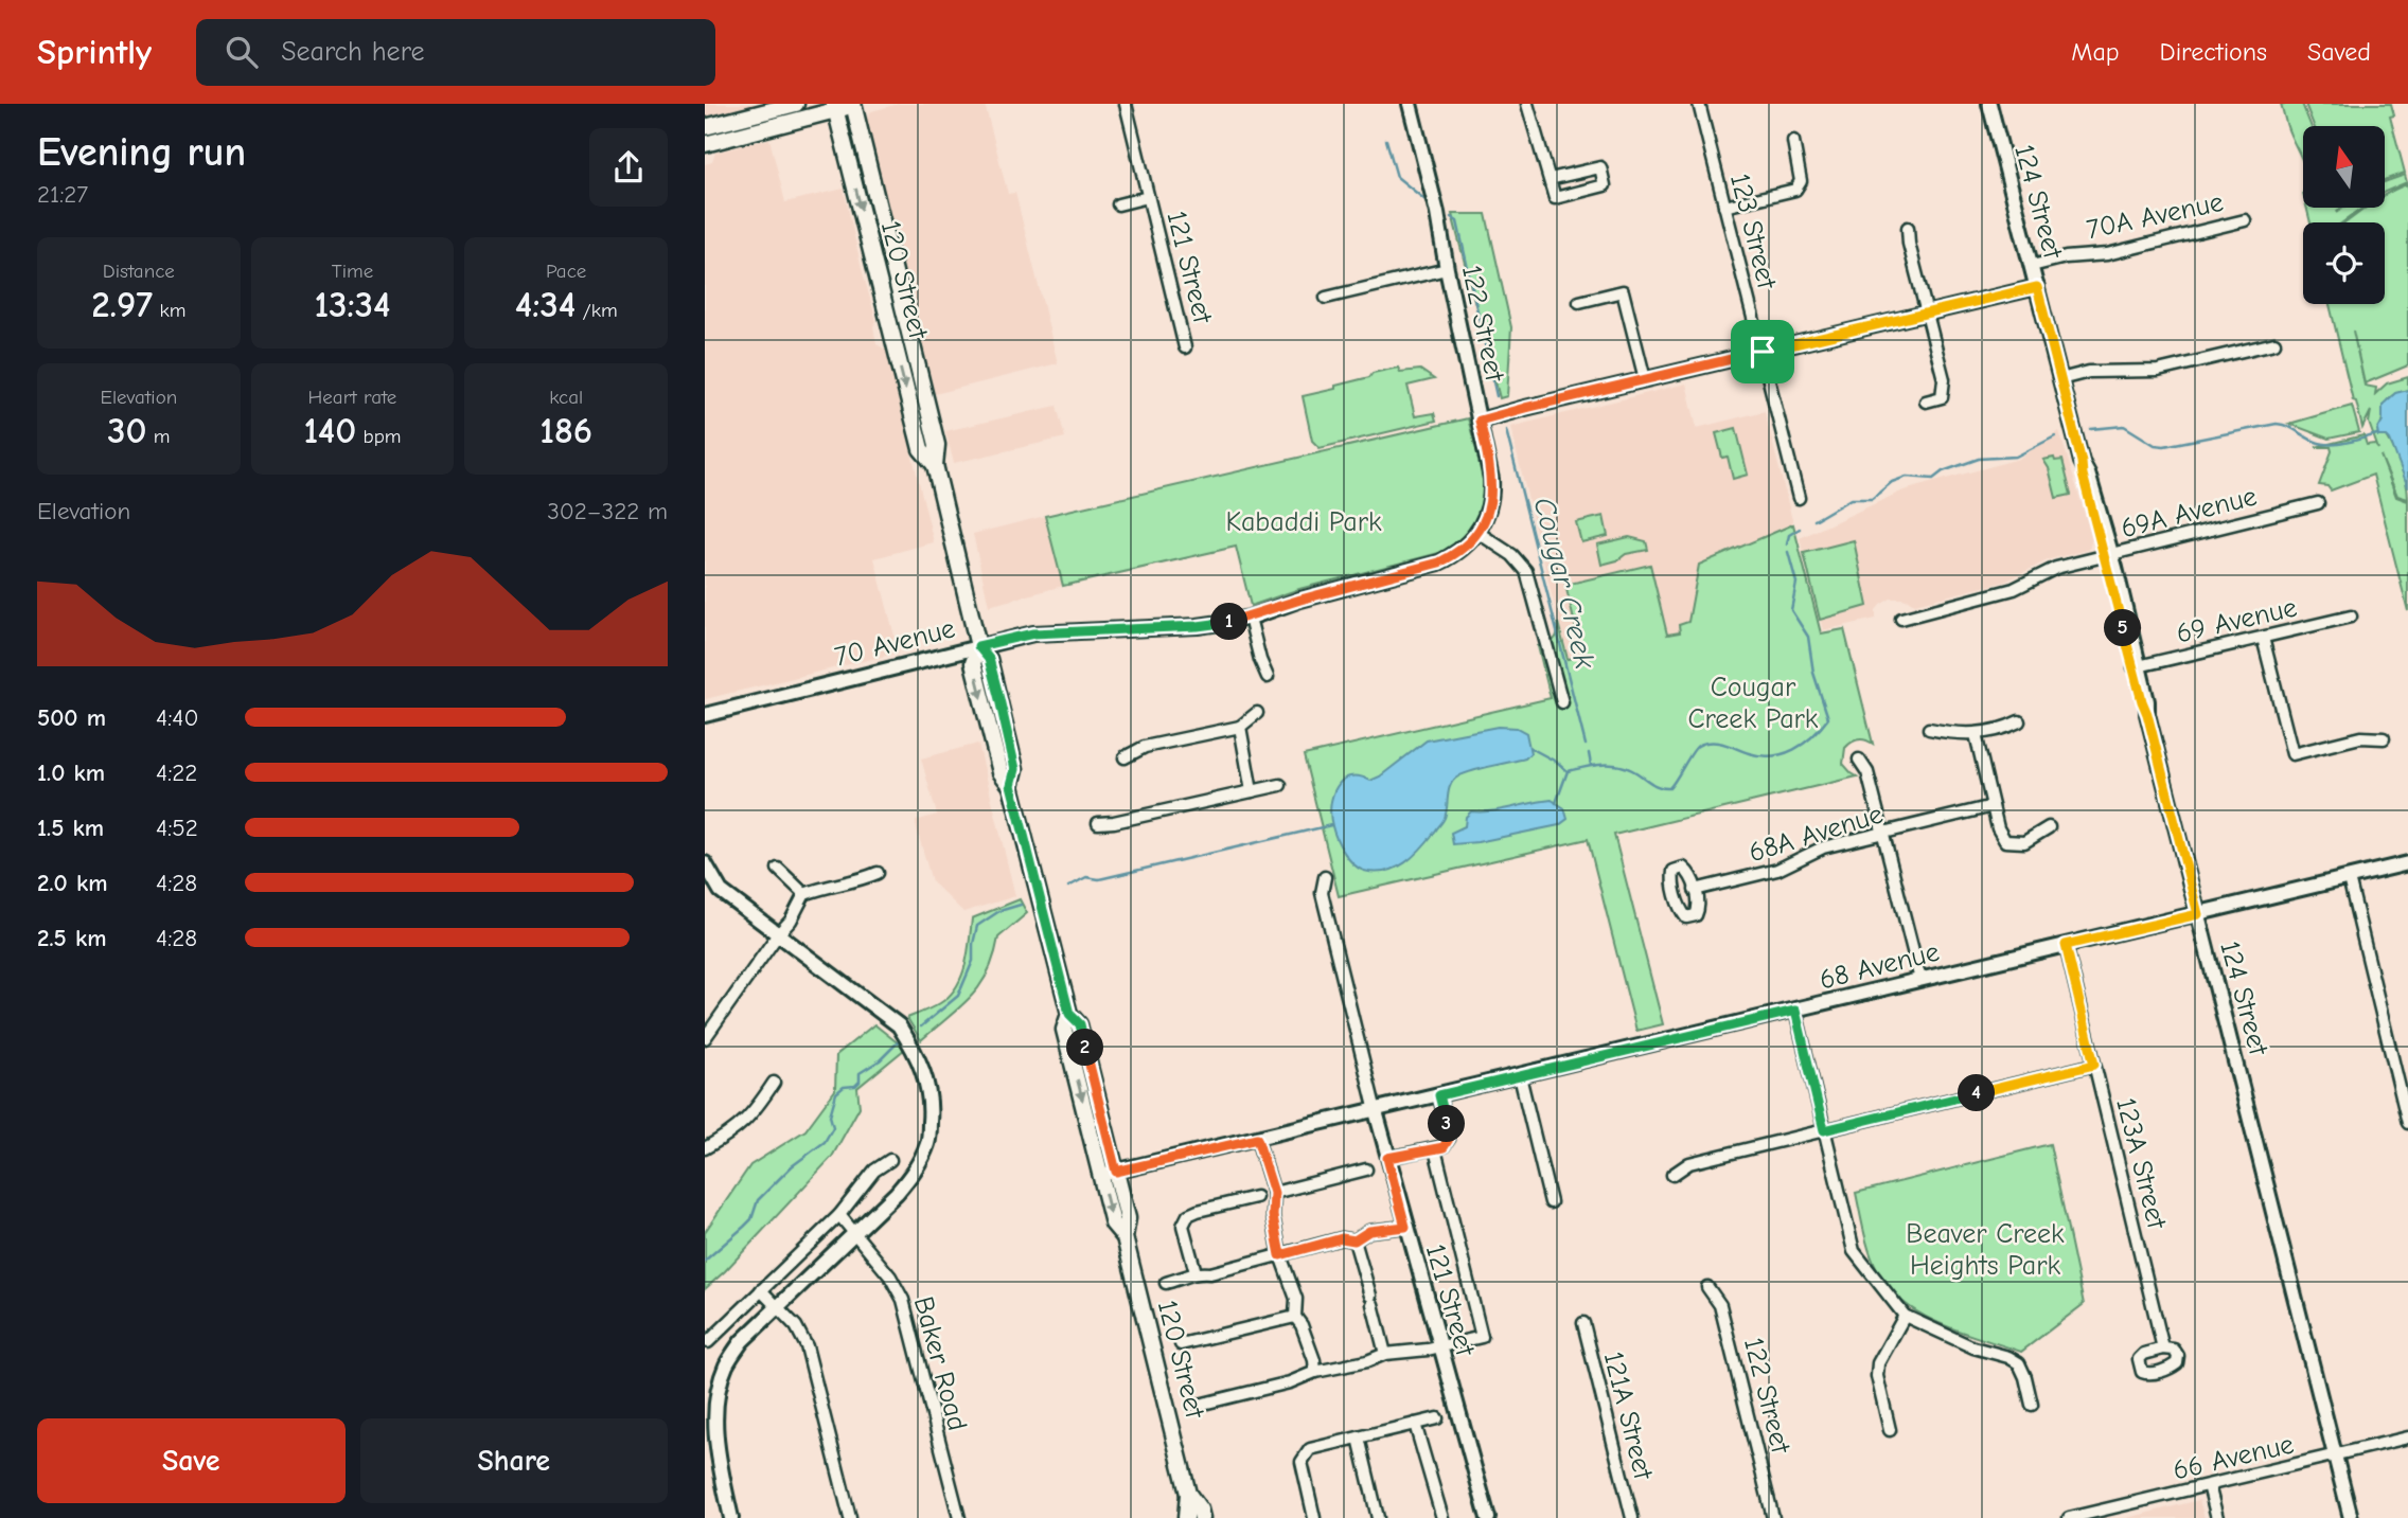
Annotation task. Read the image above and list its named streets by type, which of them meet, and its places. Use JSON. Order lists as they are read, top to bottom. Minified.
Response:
{"streets":{"main road":["120 Street"],"street":["124 Street","70A Avenue","123 Street","121 Street","122 Street","69A Avenue","69 Avenue","70 Avenue","68A Avenue","68 Avenue","123A Street","Baker Road","121A Street","66 Avenue"]},"crossings":[["124 Street","70A Avenue"],["124 Street","69A Avenue"],["124 Street","69 Avenue"],["124 Street","68 Avenue"],["124 Street","66 Avenue"],["121 Street","68 Avenue"],["120 Street","70 Avenue"],["120 Street","68 Avenue"],["122 Street","70 Avenue"],["68 Avenue","123A Street"]],"water":["Cougar Creek"],"parks":["Kabaddi Park","Cougar Creek Park","Beaver Creek Heights Park"],"north":"top","page":{"header":"Sprintly","search":"Search here","nav":["Map","Directions","Saved"],"heading":["Evening run","21:27"],"stats":[["Distance","2.97 km"],["Time","13:34"],["Pace","4:34 /km"],["Elevation","30 m"],["Heart rate","140 bpm"],["kcal","186"]],"chart":["Elevation","302–322 m"],"pins":["1","5","2","4","3"],"list":[{"name":"500 m","note":"4:40"},{"name":"1.0 km","note":"4:22"},{"name":"1.5 km","note":"4:52"},{"name":"2.0 km","note":"4:28"},{"name":"2.5 km","note":"4:28"}],"buttons":["Save","Share"]}}
